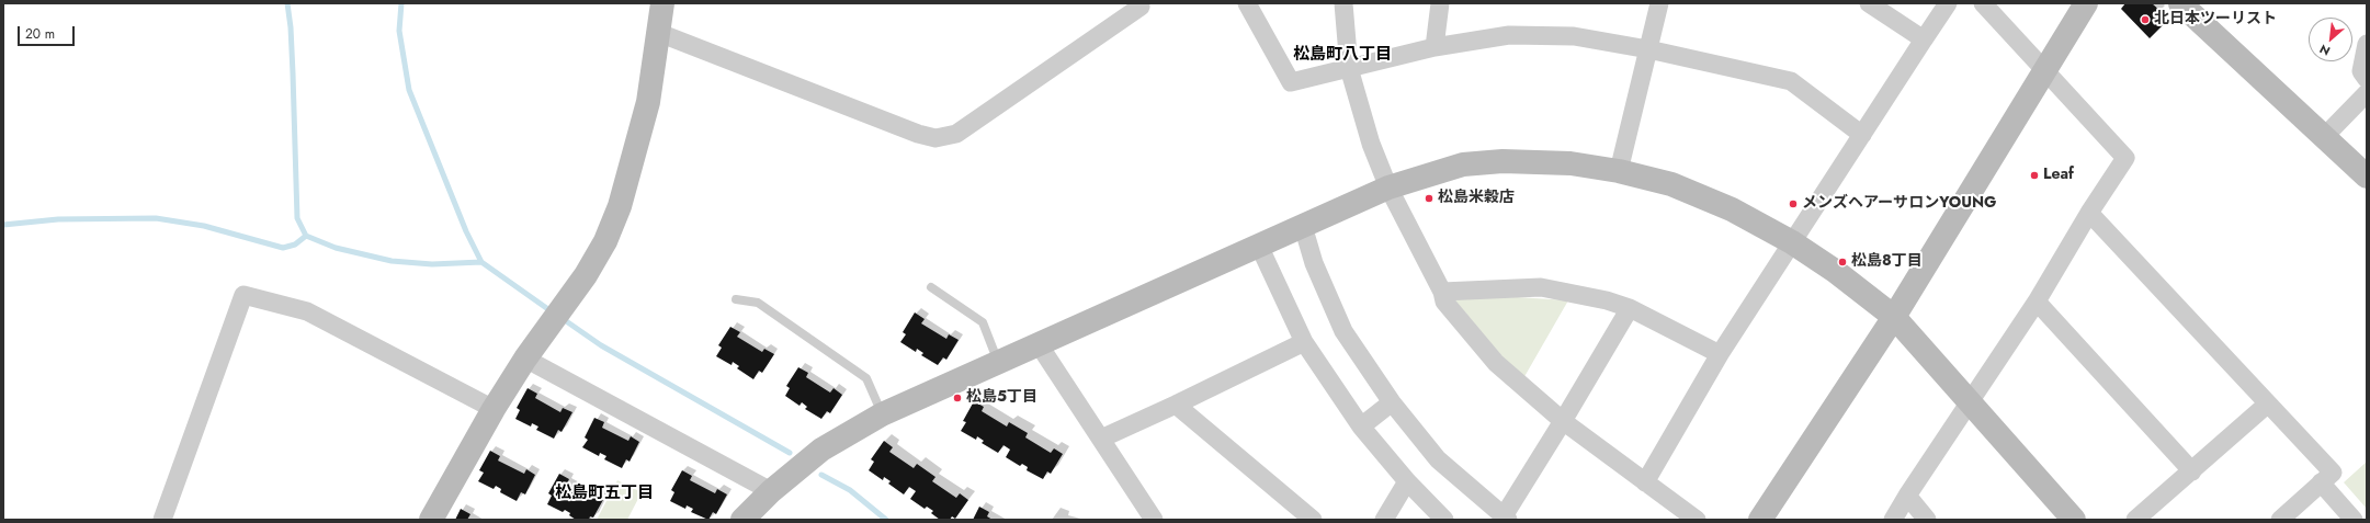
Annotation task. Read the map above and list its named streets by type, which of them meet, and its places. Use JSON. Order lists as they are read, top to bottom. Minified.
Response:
{"districts":["松島町八丁目","松島町五丁目"],"places":["北日本ツーリスト","Leaf","松島米穀店","メンズヘアーサロンYOUNG","松島8丁目","松島5丁目"],"scale_bar":"20 m","north":"bottom left"}
